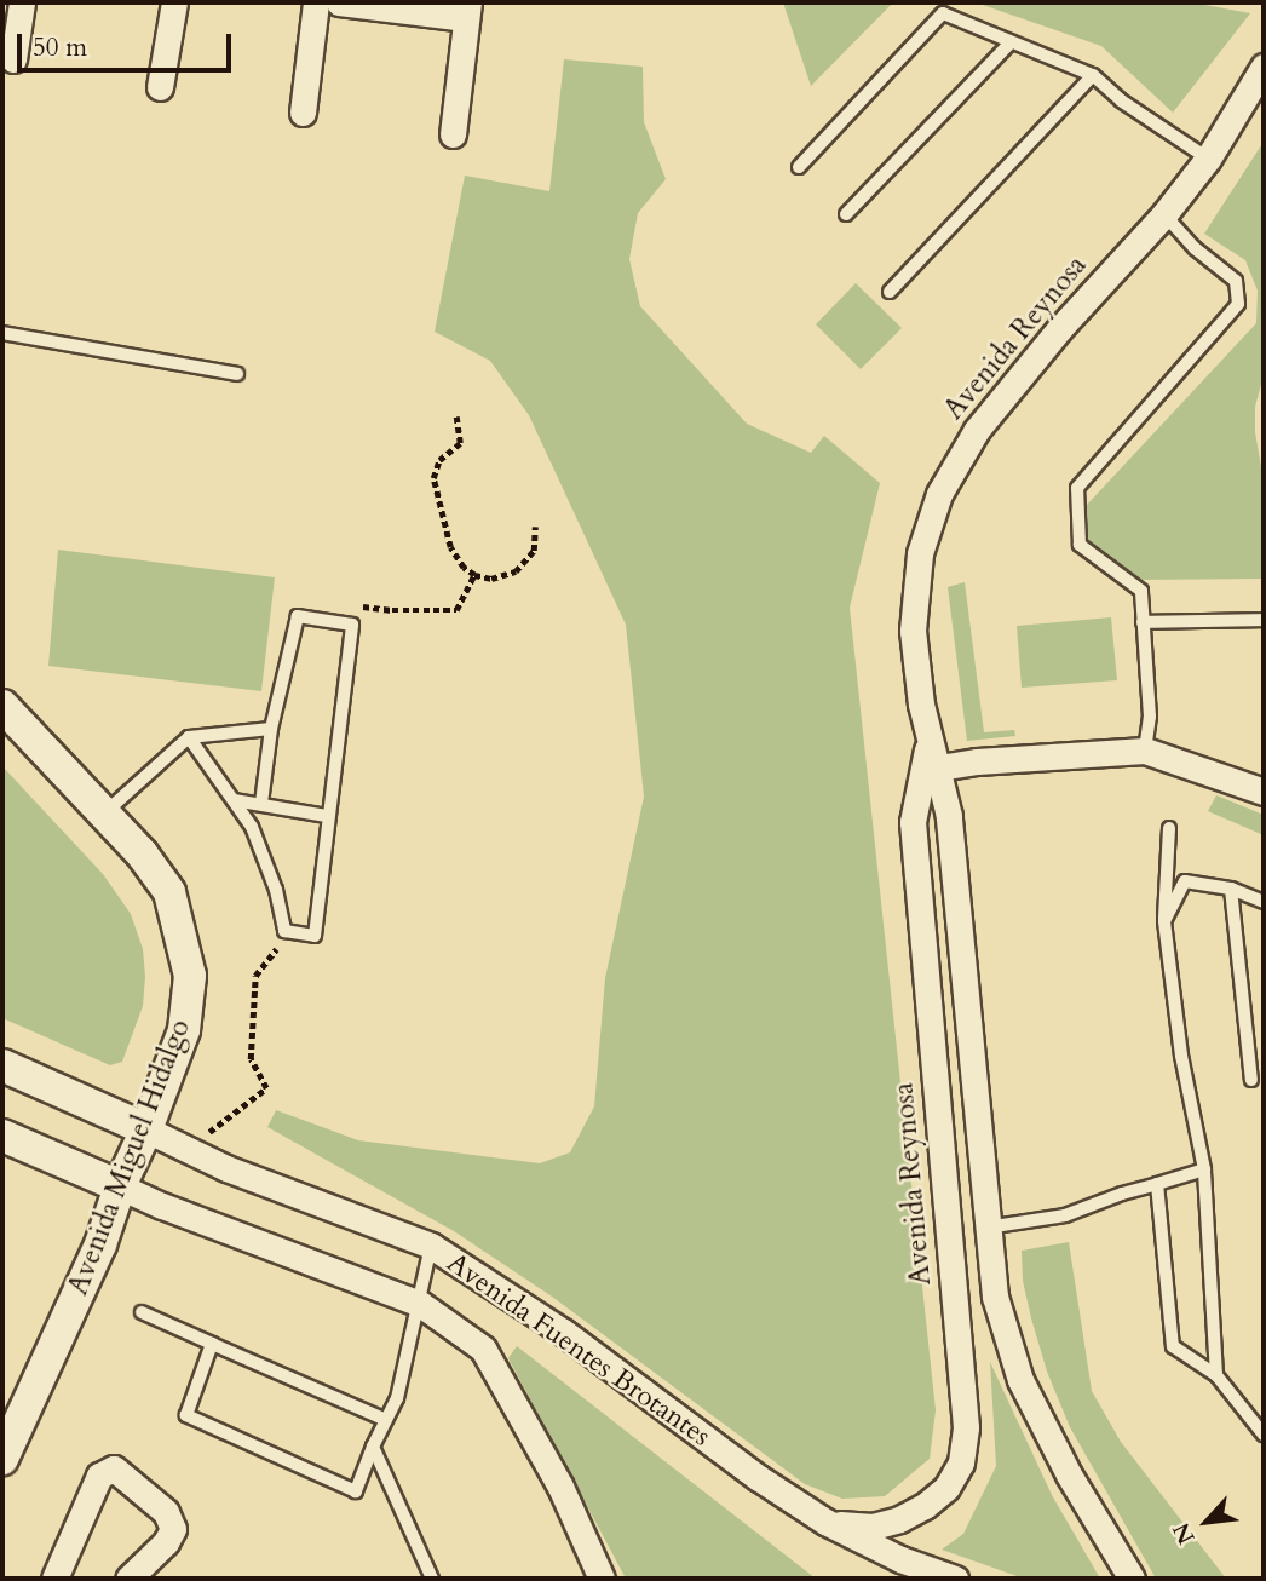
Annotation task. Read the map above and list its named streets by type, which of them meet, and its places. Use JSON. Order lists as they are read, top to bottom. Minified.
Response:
{"streets":{"street":["Avenida Reynosa","Avenida Miguel Hidalgo","Avenida Fuentes Brotantes"]},"crossings":[["Avenida Reynosa","Avenida Fuentes Brotantes"],["Avenida Miguel Hidalgo","Avenida Fuentes Brotantes"]],"scale_bar":"50 m","north":"bottom left"}
